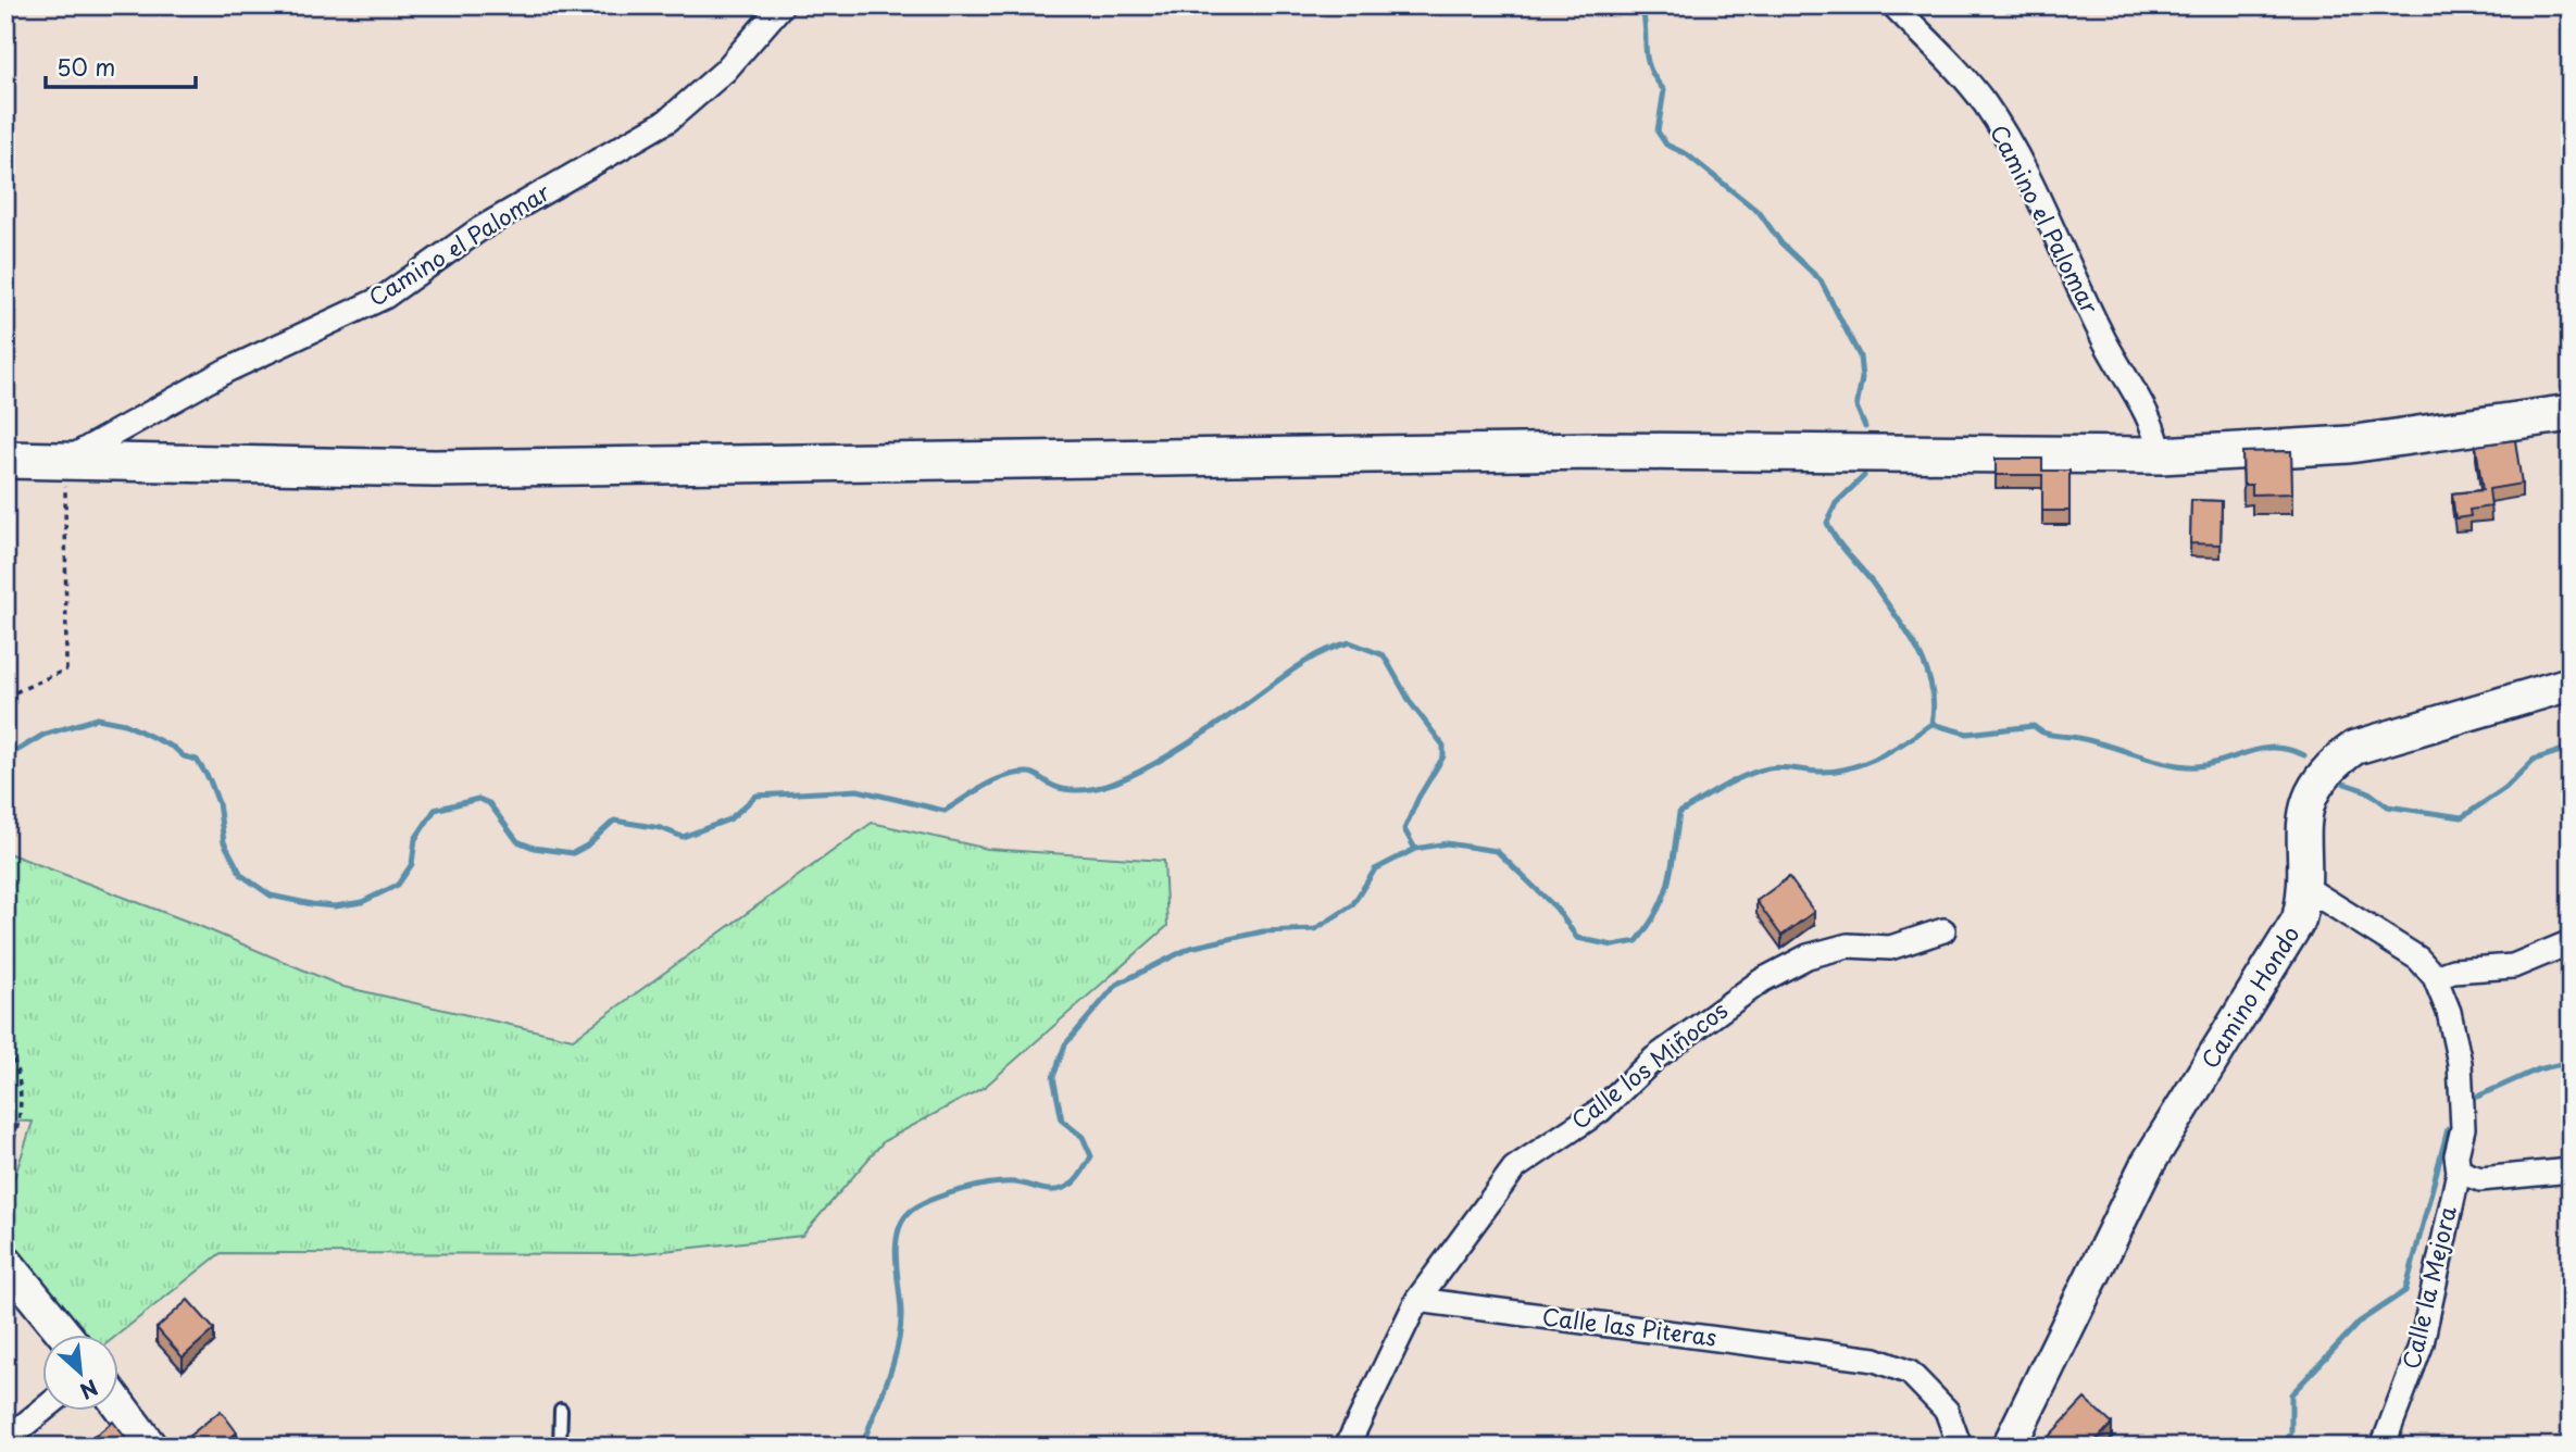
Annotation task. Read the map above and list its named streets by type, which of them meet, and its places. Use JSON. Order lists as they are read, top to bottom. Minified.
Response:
{"streets":{"street":["Camino el Palomar","Camino Hondo","Calle los Miñocos","Calle la Mejora","Calle las Piteras"]},"crossings":[["Camino Hondo","Calle la Mejora"],["Calle los Miñocos","Calle las Piteras"]],"scale_bar":"50 m","north":"bottom right"}
